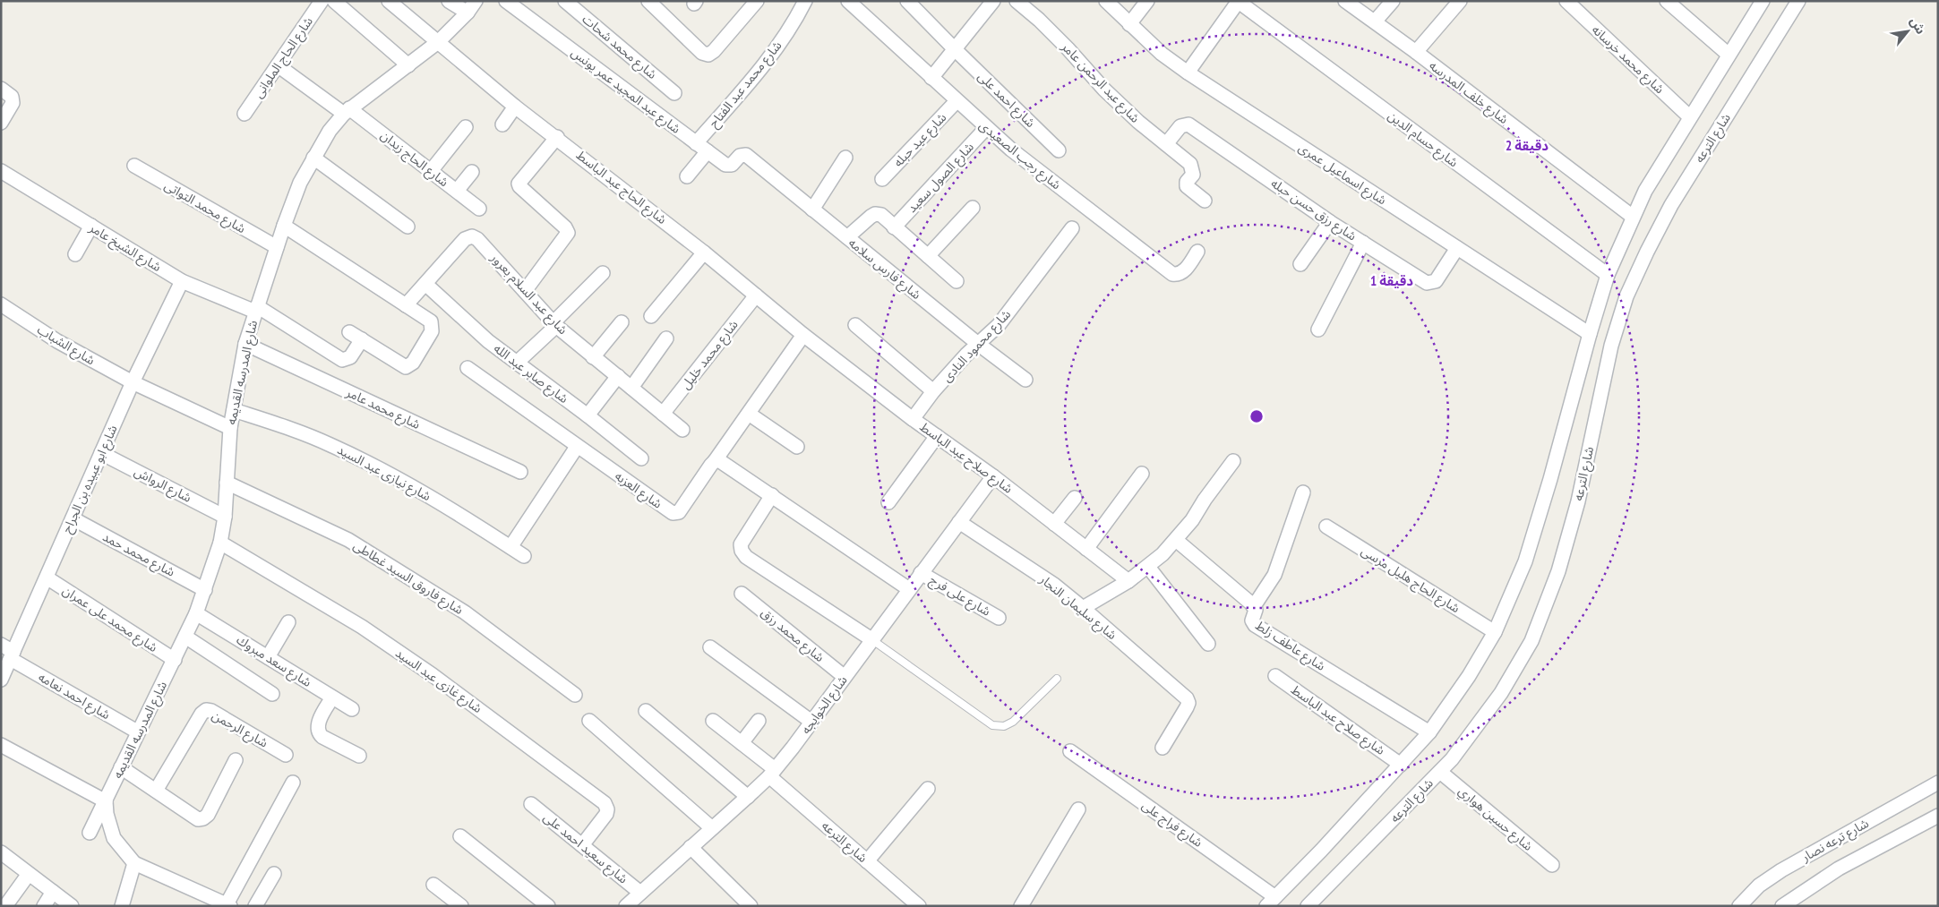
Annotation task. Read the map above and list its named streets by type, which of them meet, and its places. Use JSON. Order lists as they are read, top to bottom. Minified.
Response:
{"streets":{"street":["شارع محمد شحات","شارع الحاج الملوانى","شارع محمد خرسانه","شارع عبد الرحمن عامر","شارع محمد عبد الفتاح","شارع عبد المجيد عمر يونس","شارع خلف المدرسه","شارع احمد على","شارع الترعه","شارع حسام الدين","شارع عيد حبله","شارع رجب الصعيدى","شارع الحاج زيدان","شارع اسماعيل عمرى","شارع الصول سعيد","شارع الحاج عبد الباسط","شارع محمد التواتى","شارع رزق حسن حبله","شارع الشيخ عامر","شارع فارس سلامه","شارع عبد السلام بعرور","شارع الشباب","شارع محمود النادى","شارع محمد خليل","شارع المدرسه القديمه","شارع صابر عبد الله","شارع محمد عامر","شارع صلاح عبد الباسط","شارع نيازى عبد السيد","شارع ابو عبيده بن الجراح","شارع الرواش","شارع العزبه","شارع محمد حمد","شارع فاروق السيد غطاطى","شارع الحاج هليل مرسى","شارع على فرج","شارع سليمان النجار","شارع محمد على عمران","شارع محمد رزق","شارع عاطف زلط","شارع سعد مبروك","شارع غازى عبد السيد","شارع احمد نعامه","شارع الخوايجه","شارع الرحمن","شارع حسين هواري","شارع فراج على","شارع ترعه نصار","شارع سعيد احمد على"]},"crossings":[["شارع الحاج الملوانى","شارع الحاج زيدان"],["شارع عبد الرحمن عامر","شارع رزق حسن حبله"],["شارع محمد عبد الفتاح","شارع عبد المجيد عمر يونس"],["شارع عبد المجيد عمر يونس","شارع فارس سلامه"],["شارع الترعه","شارع الخوايجه"],["شارع الترعه","شارع حسين هواري"],["شارع عيد حبله","شارع رجب الصعيدى"],["شارع رجب الصعيدى","شارع الصول سعيد"],["شارع الحاج زيدان","شارع المدرسه القديمه"],["شارع اسماعيل عمرى","شارع رزق حسن حبله"],["شارع الحاج عبد الباسط","شارع محمد خليل"],["شارع الحاج عبد الباسط","شارع المدرسه القديمه"],["شارع الحاج عبد الباسط","شارع صلاح عبد الباسط"],["شارع الحاج عبد الباسط","شارع العزبه"],["شارع محمد التواتى","شارع المدرسه القديمه"],["شارع الشيخ عامر","شارع المدرسه القديمه"],["شارع الشيخ عامر","شارع ابو عبيده بن الجراح"],["شارع فارس سلامه","شارع محمود النادى"],["شارع عبد السلام بعرور","شارع محمد خليل"],["شارع عبد السلام بعرور","شارع صابر عبد الله"],["شارع الشباب","شارع المدرسه القديمه"],["شارع الشباب","شارع ابو عبيده بن الجراح"],["شارع محمود النادى","شارع صلاح عبد الباسط"],["شارع المدرسه القديمه","شارع محمد عامر"],["شارع المدرسه القديمه","شارع نيازى عبد السيد"],["شارع المدرسه القديمه","شارع الرواش"],["شارع المدرسه القديمه","شارع محمد حمد"],["شارع المدرسه القديمه","شارع فاروق السيد غطاطى"],["شارع المدرسه القديمه","شارع محمد على عمران"],["شارع المدرسه القديمه","شارع سعد مبروك"],["شارع المدرسه القديمه","شارع غازى عبد السيد"],["شارع المدرسه القديمه","شارع احمد نعامه"],["شارع صلاح عبد الباسط","شارع العزبه"],["شارع صلاح عبد الباسط","شارع الخوايجه"],["شارع ابو عبيده بن الجراح","شارع الرواش"],["شارع ابو عبيده بن الجراح","شارع محمد حمد"],["شارع ابو عبيده بن الجراح","شارع محمد على عمران"],["شارع ابو عبيده بن الجراح","شارع احمد نعامه"],["شارع على فرج","شارع الخوايجه"],["شارع سليمان النجار","شارع الخوايجه"],["شارع محمد رزق","شارع الخوايجه"],["شارع غازى عبد السيد","شارع سعيد احمد على"],["شارع الخوايجه","شارع سعيد احمد على"]],"north":"top right","rings":["2 دقيقة","1 دقيقة"]}
